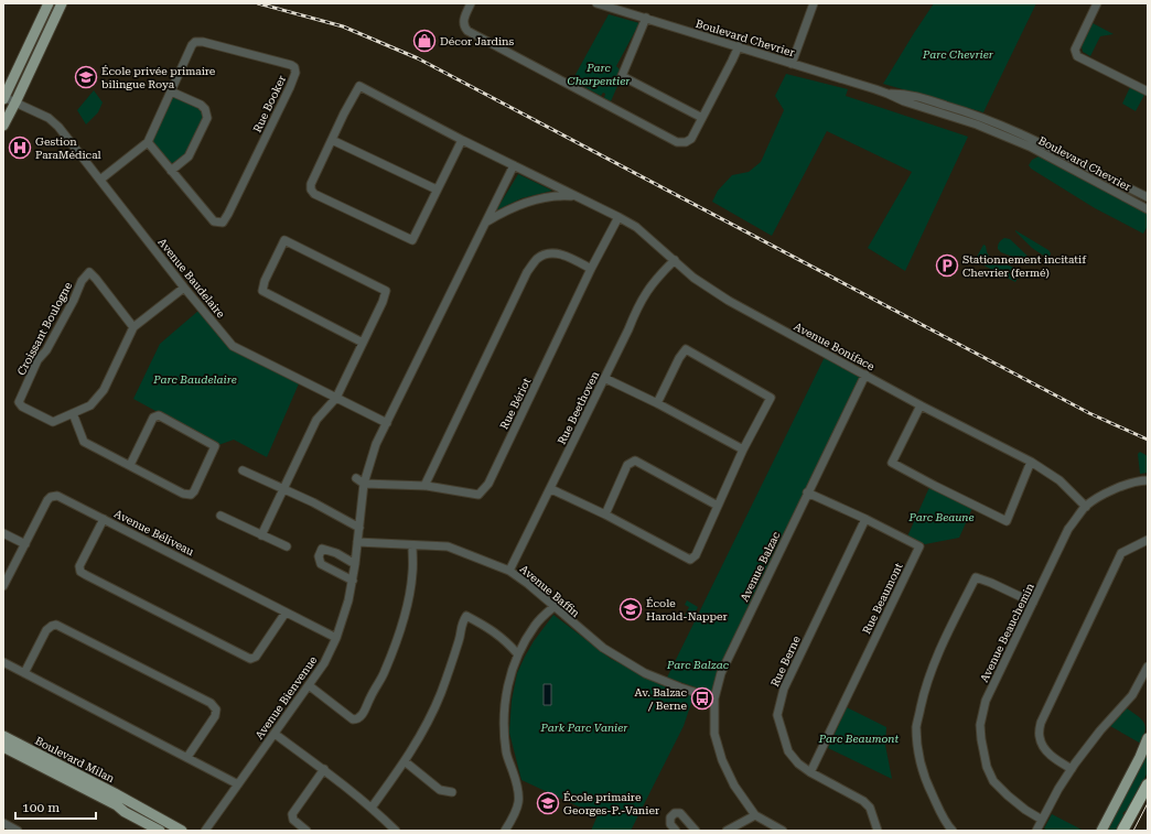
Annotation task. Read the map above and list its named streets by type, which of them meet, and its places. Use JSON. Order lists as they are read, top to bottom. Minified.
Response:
{"streets":{"main road":["Boulevard Milan"],"street":["Boulevard Chevrier","Rue Booker","Avenue Baudelaire","Croissant Boulogne","Avenue Boniface","Rue Bériot","Rue Beethoven","Avenue Béliveau","Avenue Balzac","Avenue Baffin","Rue Beaumont","Avenue Beauchemin","Rue Berne","Avenue Bienvenue"]},"crossings":[["Rue Booker","Avenue Baudelaire"],["Avenue Baudelaire","Croissant Boulogne"],["Avenue Baudelaire","Avenue Bienvenue"],["Avenue Boniface","Rue Bériot"],["Avenue Boniface","Rue Beethoven"],["Avenue Boniface","Avenue Balzac"],["Avenue Boniface","Avenue Beauchemin"],["Avenue Boniface","Avenue Bienvenue"],["Rue Bériot","Avenue Bienvenue"],["Rue Beethoven","Avenue Baffin"],["Avenue Béliveau","Avenue Bienvenue"],["Avenue Balzac","Avenue Baffin"],["Avenue Balzac","Rue Beaumont"],["Avenue Baffin","Avenue Bienvenue"],["Rue Beaumont","Rue Berne"]],"parks":["Parc Chevrier","Parc Charpentier","Parc Baudelaire","Parc Beaune","Parc Balzac","Park Parc Vanier","Parc Beaumont"],"places":{"shop":["Décor Jardins"],"school or university":["École privée primaire bilingue Roya","École Harold-Napper","École primaire Georges-P.-Vanier"],"hospital":["Gestion ParaMédical"],"parking":["Stationnement incitatif Chevrier (fermé)"],"bus stop":["Av. Balzac / Berne"]},"scale_bar":"100 m"}
